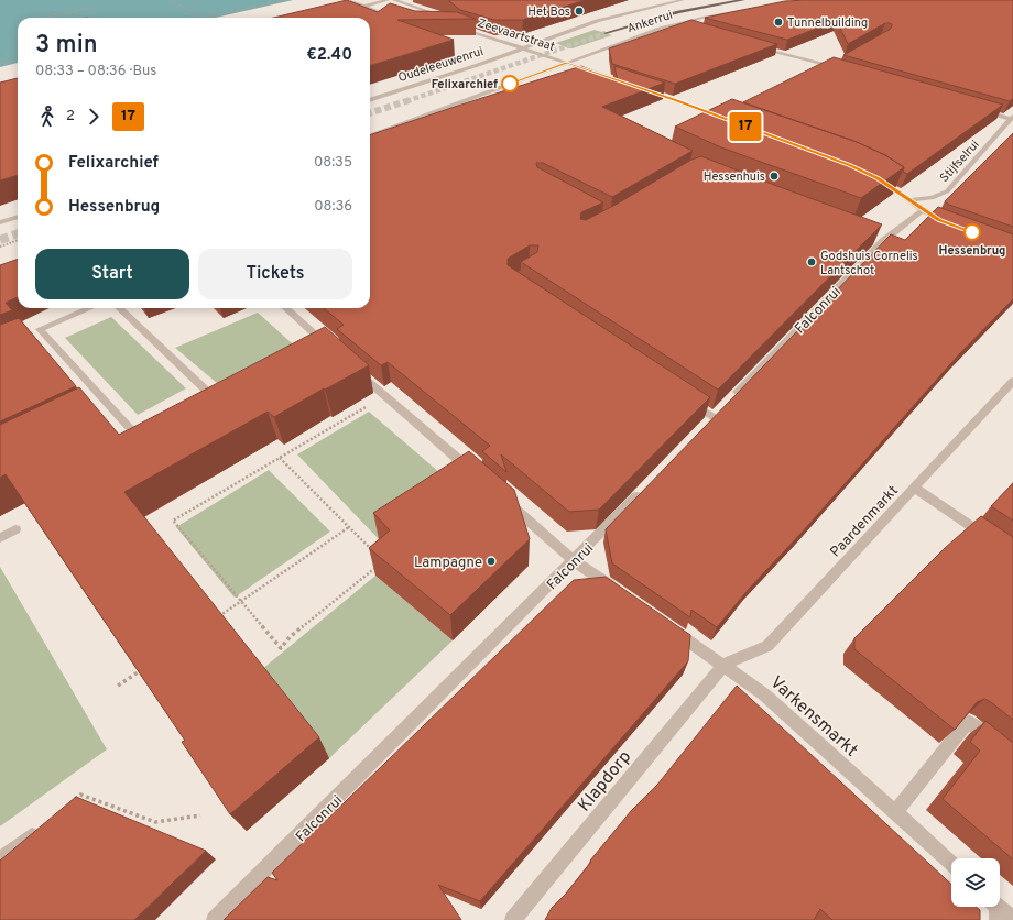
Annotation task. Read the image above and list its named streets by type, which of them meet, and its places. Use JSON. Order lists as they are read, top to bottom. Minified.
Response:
{"streets":{"main road":["Ankerrui"],"street":["Zeevaartstraat","Oudeleeuwenrui","Stijfselrui","Falconrui","Paardenmarkt","Varkensmarkt","Klapdorp"]},"crossings":[["Ankerrui","Zeevaartstraat"],["Ankerrui","Oudeleeuwenrui"],["Zeevaartstraat","Oudeleeuwenrui"],["Paardenmarkt","Varkensmarkt"],["Paardenmarkt","Klapdorp"],["Varkensmarkt","Klapdorp"]],"places":["Het Bos","Tunnelbuilding","Felixarchief","Hessenhuis","Hessenbrug","Godshuis Cornelis Lantschot","Lampagne"],"lines":["bus line 17"],"page":{"on_map":"17","heading":["3 min","08:33 – 08:36 · Bus","€2.40"],"legs":["2","17"],"list":[{"name":"Felixarchief","value":"08:35"},{"name":"Hessenbrug","value":"08:36"}],"buttons":["Start","Tickets"]}}
